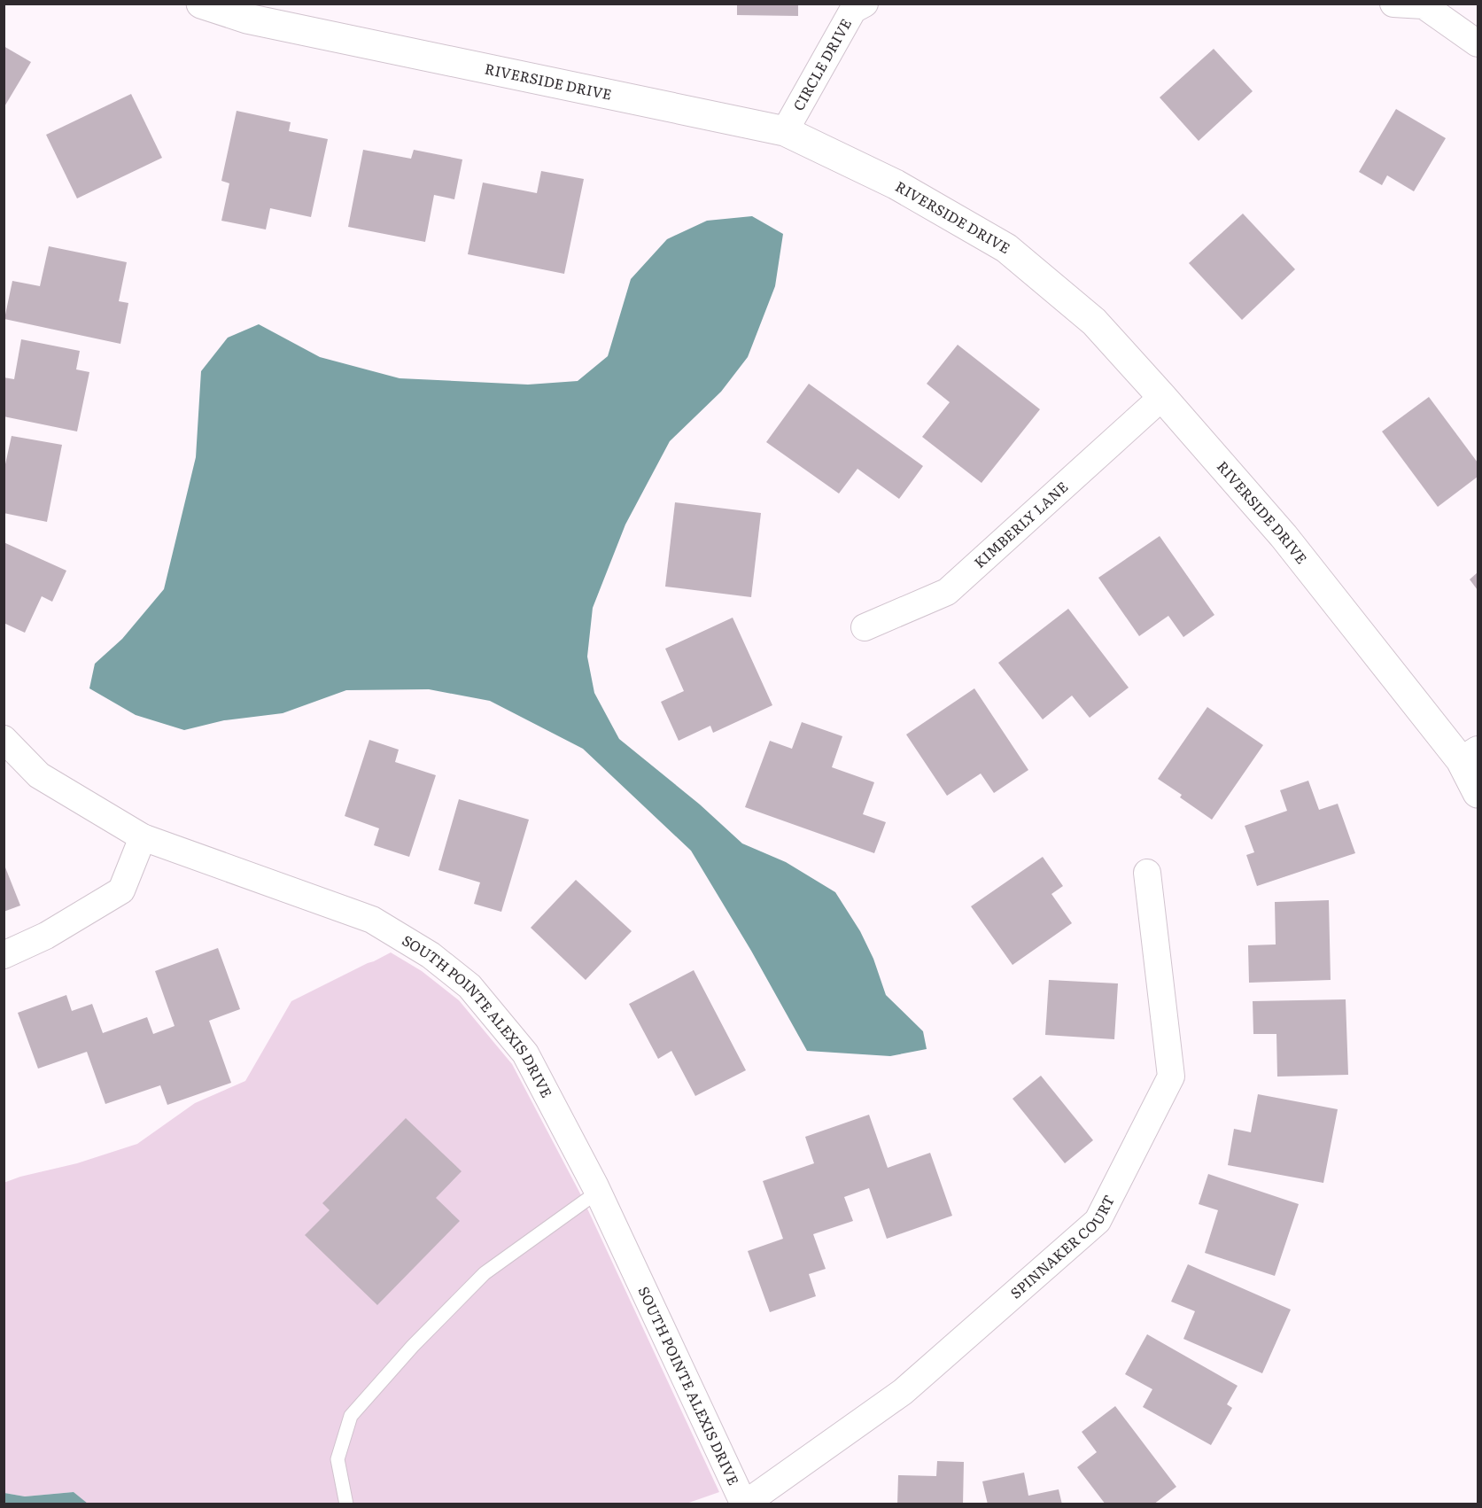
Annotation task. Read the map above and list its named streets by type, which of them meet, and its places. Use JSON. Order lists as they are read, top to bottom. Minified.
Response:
{"streets":{"street":["CIRCLE DRIVE","RIVERSIDE DRIVE","KIMBERLY LANE","SOUTH POINTE ALEXIS DRIVE","SPINNAKER COURT"]},"crossings":[["CIRCLE DRIVE","RIVERSIDE DRIVE"],["RIVERSIDE DRIVE","KIMBERLY LANE"],["SOUTH POINTE ALEXIS DRIVE","SPINNAKER COURT"]]}
